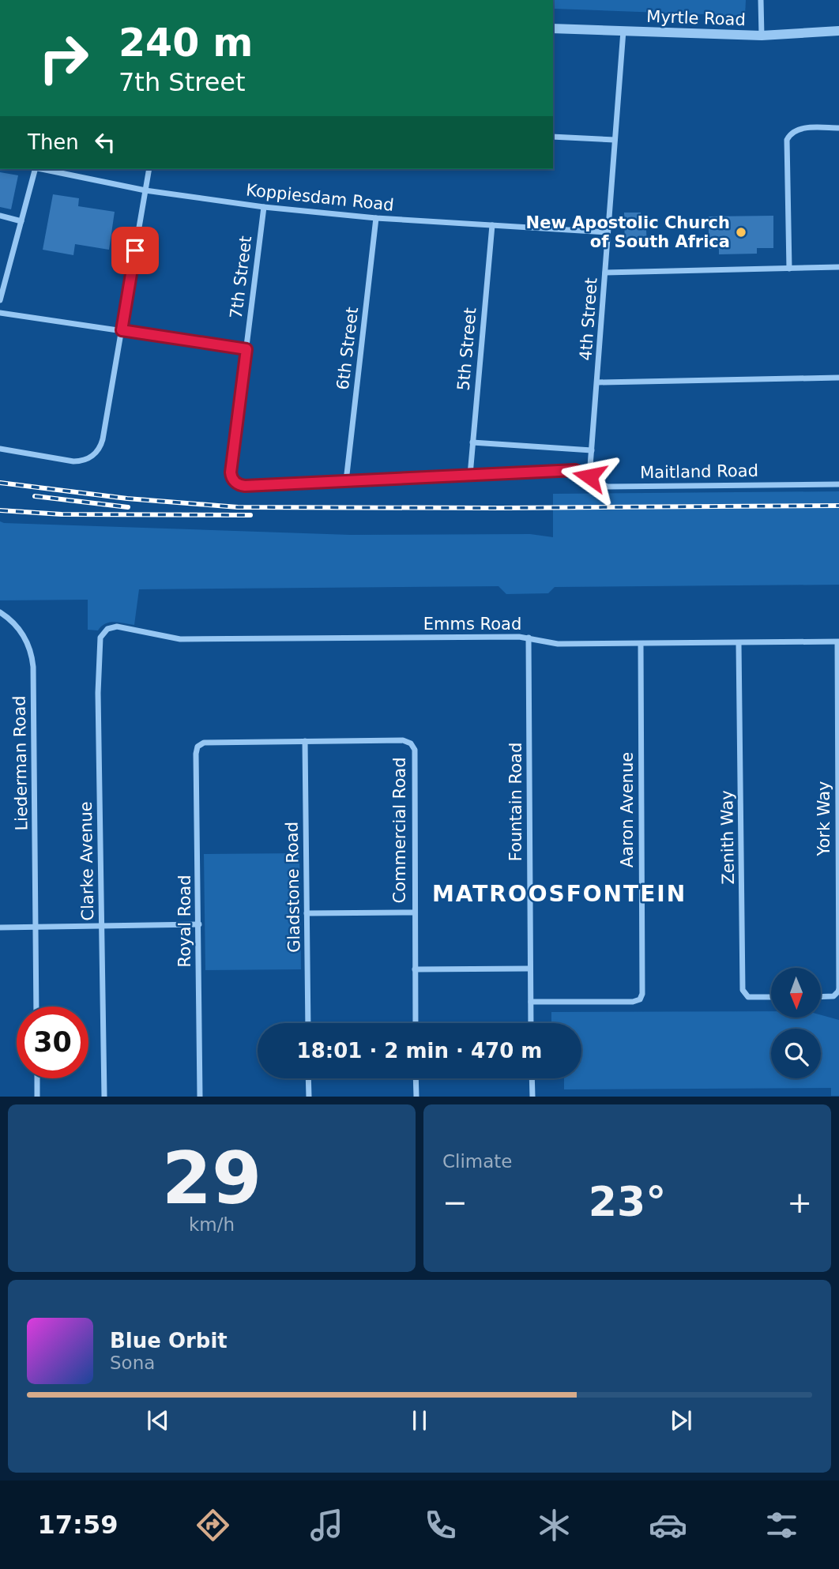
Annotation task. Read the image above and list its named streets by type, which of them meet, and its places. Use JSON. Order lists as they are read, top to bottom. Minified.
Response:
{"streets":{"street":["Myrtle Road","Koppiesdam Road","7th Street","4th Street","6th Street","5th Street","Maitland Road","Emms Road","Liederman Road","Fountain Road","Aaron Avenue","York Way","Commercial Road","Zenith Way","Clarke Avenue","Gladstone Road","Royal Road"]},"crossings":[["Myrtle Road","4th Street"],["Koppiesdam Road","7th Street"],["Koppiesdam Road","4th Street"],["Koppiesdam Road","6th Street"],["Koppiesdam Road","5th Street"],["7th Street","Maitland Road"],["4th Street","Maitland Road"],["6th Street","Maitland Road"],["5th Street","Maitland Road"],["Emms Road","Fountain Road"],["Emms Road","Aaron Avenue"],["Emms Road","York Way"],["Emms Road","Zenith Way"],["Emms Road","Clarke Avenue"],["Fountain Road","Aaron Avenue"],["Commercial Road","Gladstone Road"],["Commercial Road","Royal Road"]],"districts":["MATROOSFONTEIN"],"places":["New Apostolic Church of South Africa"],"north":"bottom","page":{"turn":["240 m","7th Street"],"then":"Then","limit":"30","trip":"18:01 · 2 min · 470 m","tile":[["29","km/h"],"Climate"],"heat":["−","23°","+"],"song":["Blue Orbit","Sona"],"tabs":"17:59"}}
